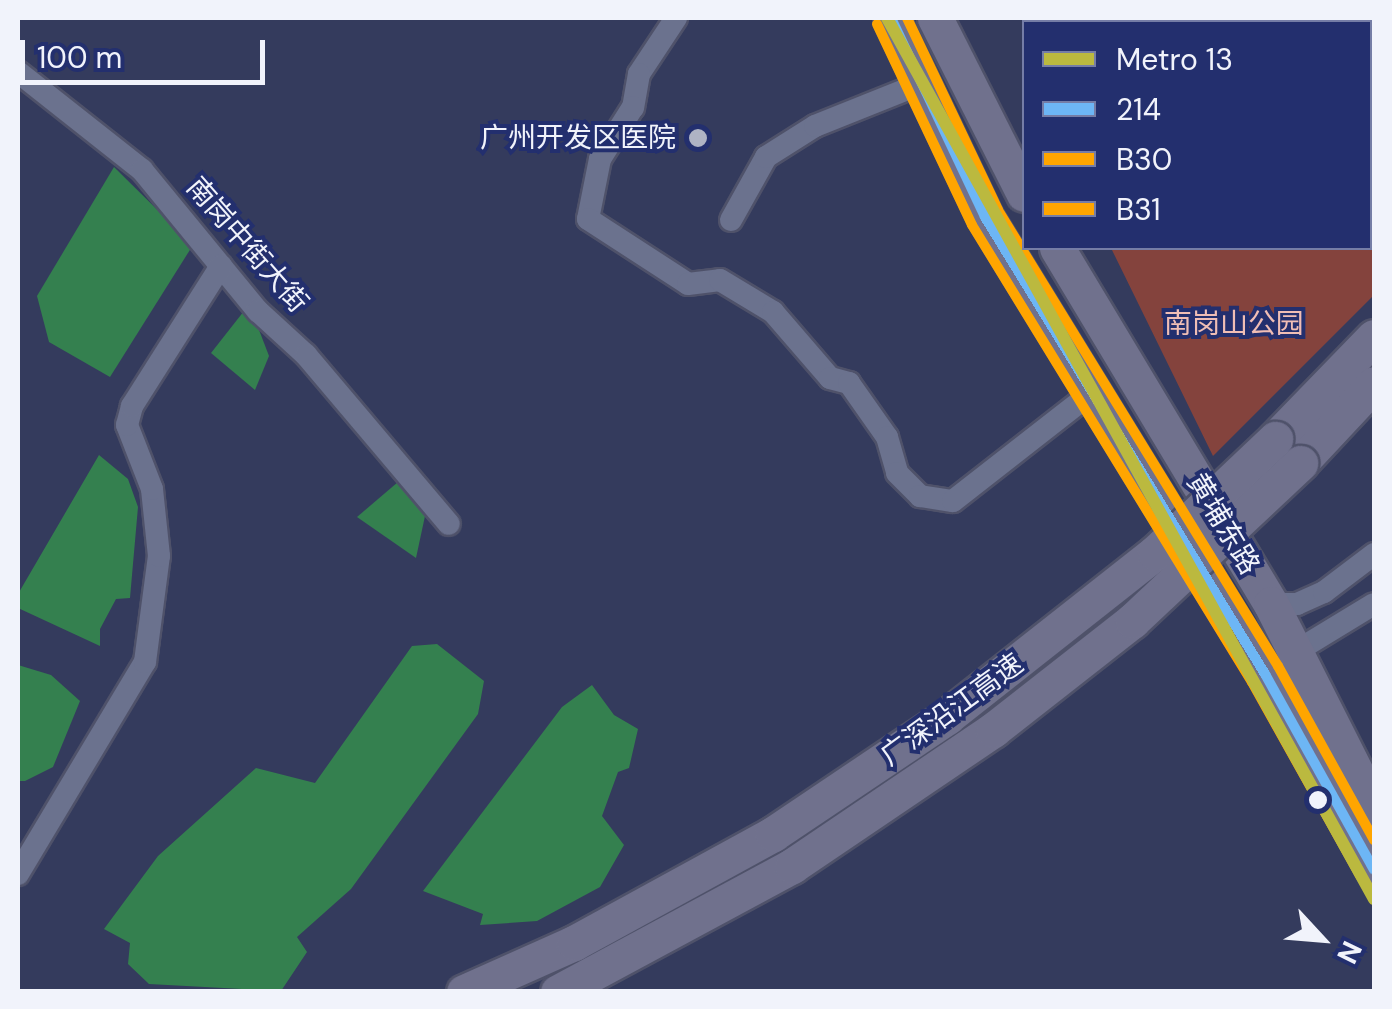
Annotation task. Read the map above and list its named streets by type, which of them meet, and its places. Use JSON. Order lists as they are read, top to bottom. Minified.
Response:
{"streets":{"highway":["黄埔东路","广深沿江高速"],"street":["南岗中街大街"]},"parks":["南岗山公园"],"places":["广州开发区医院"],"lines":["metro line 13","transit line 214","transit line B31","transit line B30"],"legend":["Metro 13","214","B30","B31"],"scale_bar":"100 m","north":"bottom right"}
